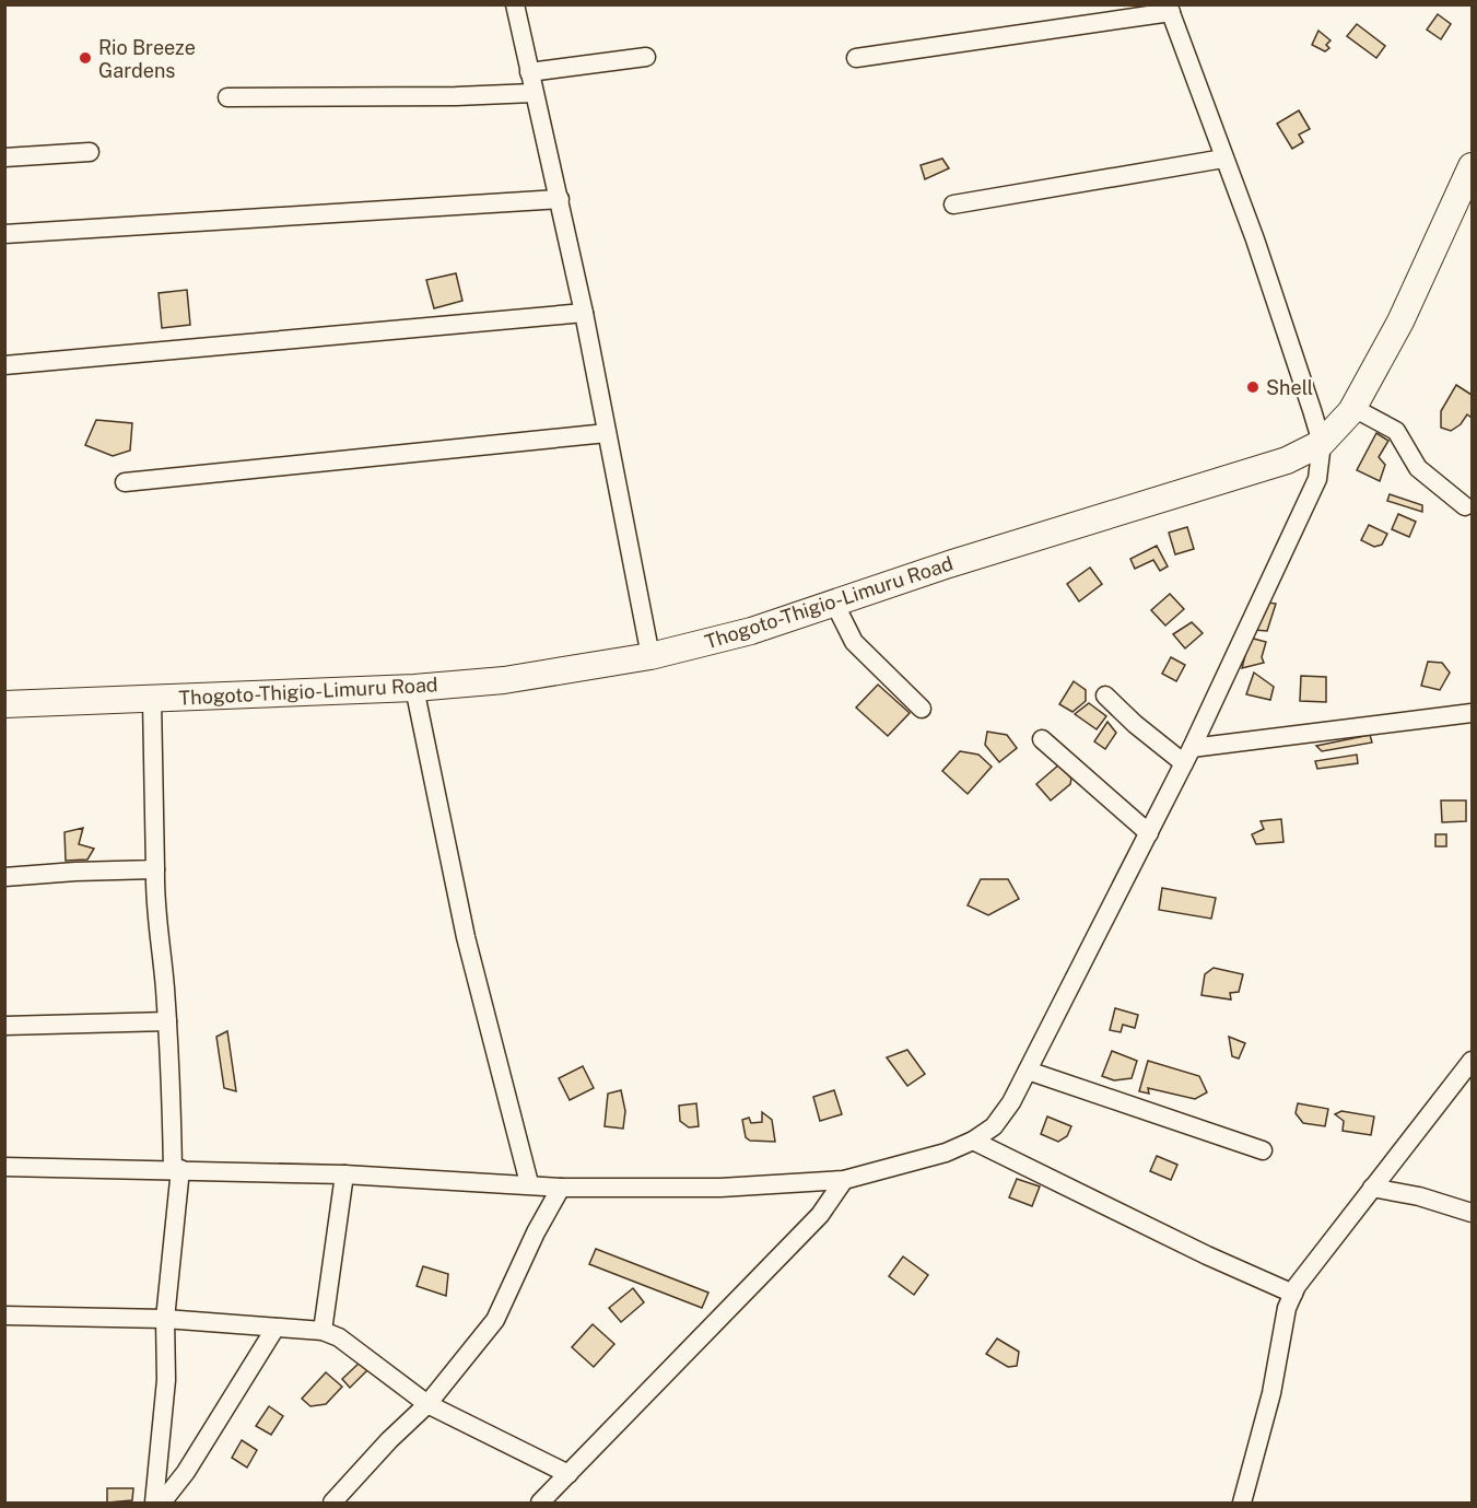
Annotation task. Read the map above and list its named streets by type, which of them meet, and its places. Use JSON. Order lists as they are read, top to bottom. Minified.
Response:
{"streets":{"highway":["Thogoto-Thigio-Limuru Road"]},"places":["Rio Breeze Gardens","Shell"]}
